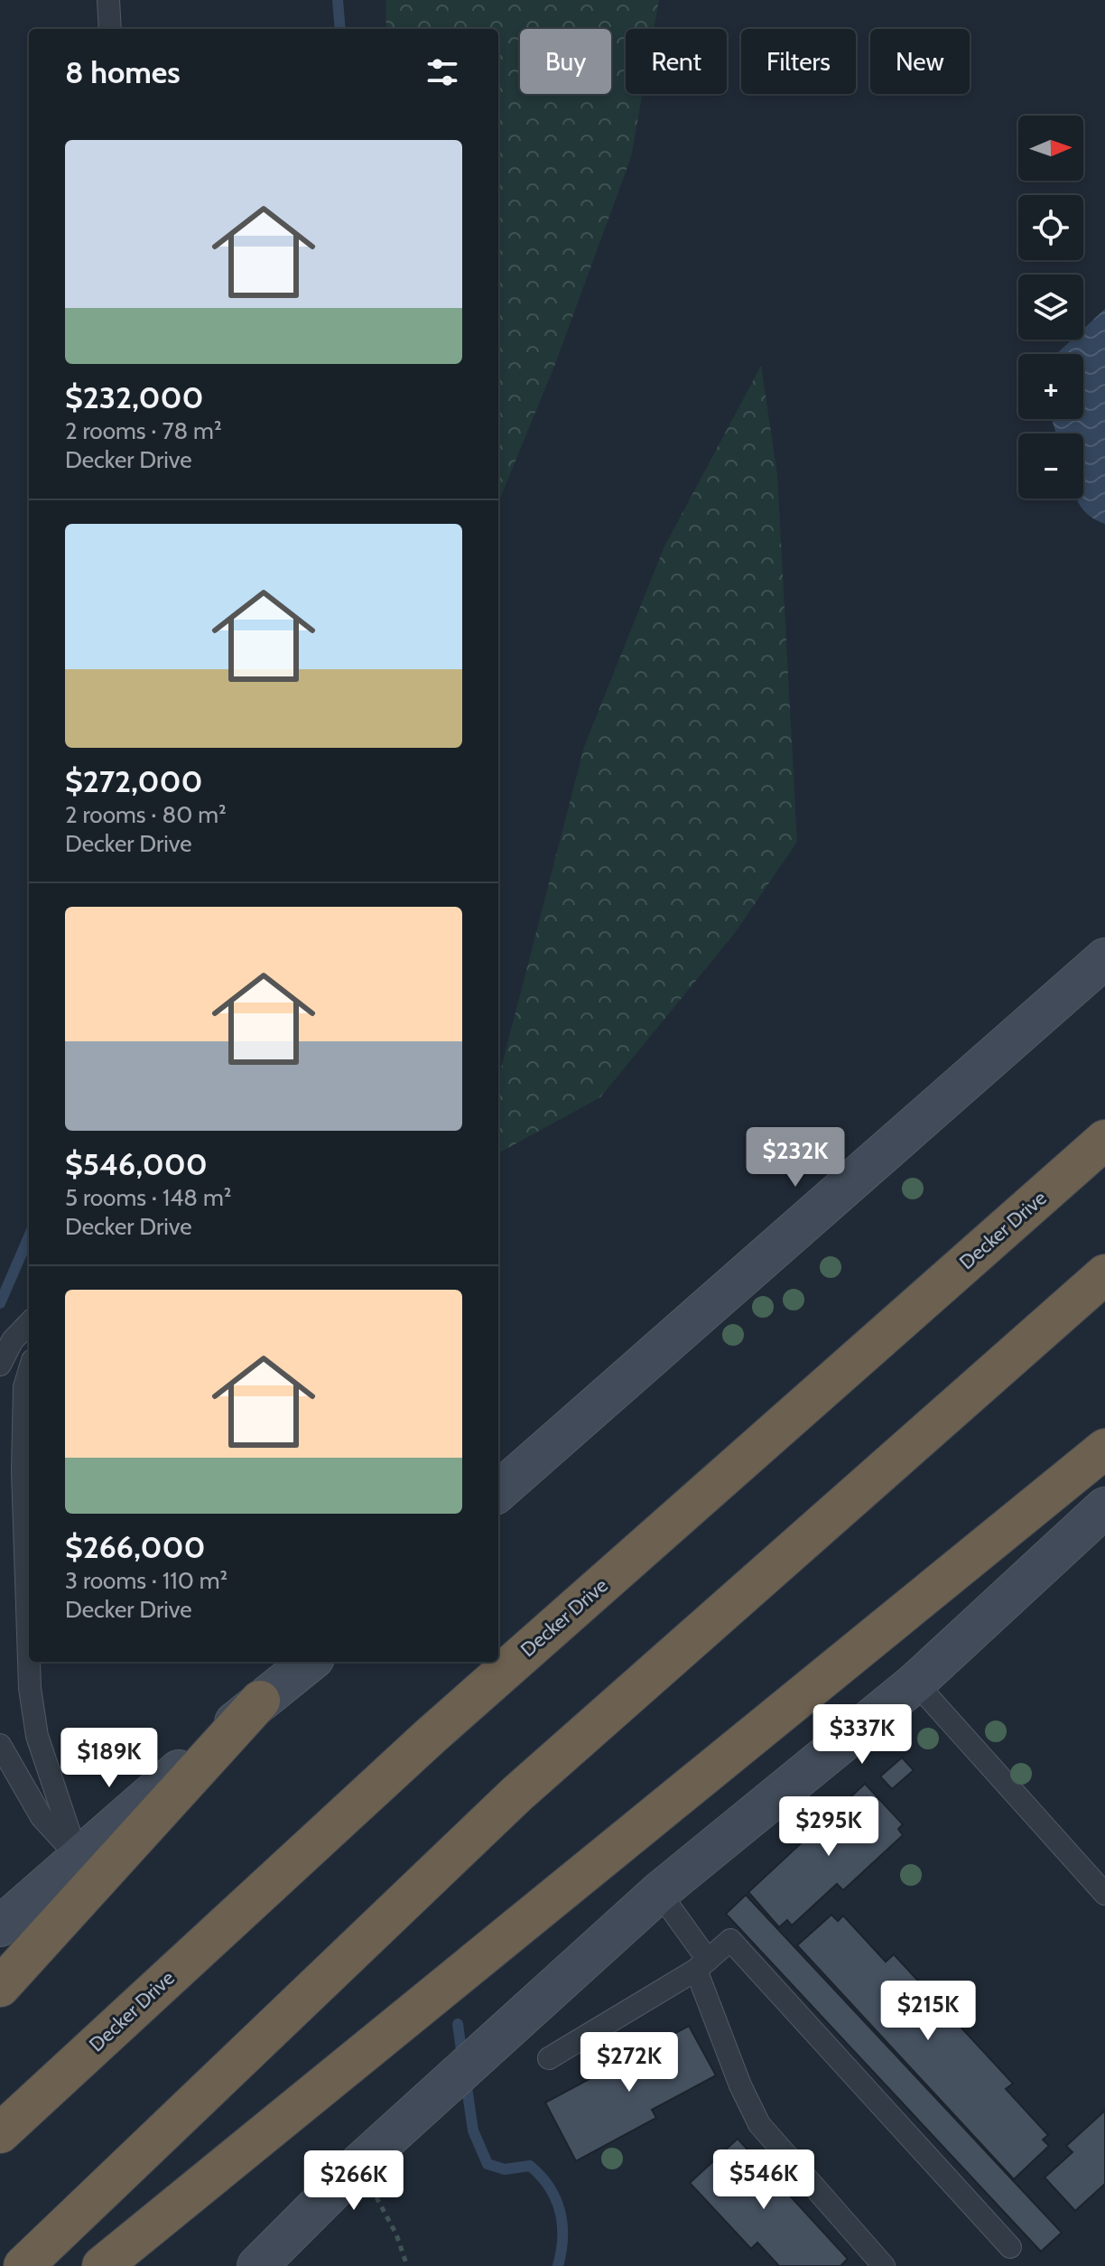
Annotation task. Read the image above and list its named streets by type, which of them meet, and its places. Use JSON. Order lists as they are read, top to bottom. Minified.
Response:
{"streets":{"highway":["Decker Drive"]},"north":"right","page":{"chip":["Buy","Rent","Filters","New"],"heading":"8 homes","map_buttons":["+","−"],"list":[{"name":"$232,000","note":"2 rooms · 78 m² · Decker Drive"},{"name":"$272,000","note":"2 rooms · 80 m² · Decker Drive"},{"name":"$546,000","note":"5 rooms · 148 m² · Decker Drive"},{"name":"$266,000","note":"3 rooms · 110 m² · Decker Drive"}],"price":["$232K","$337K","$189K","$295K","$215K","$272K","$546K","$266K"]}}
